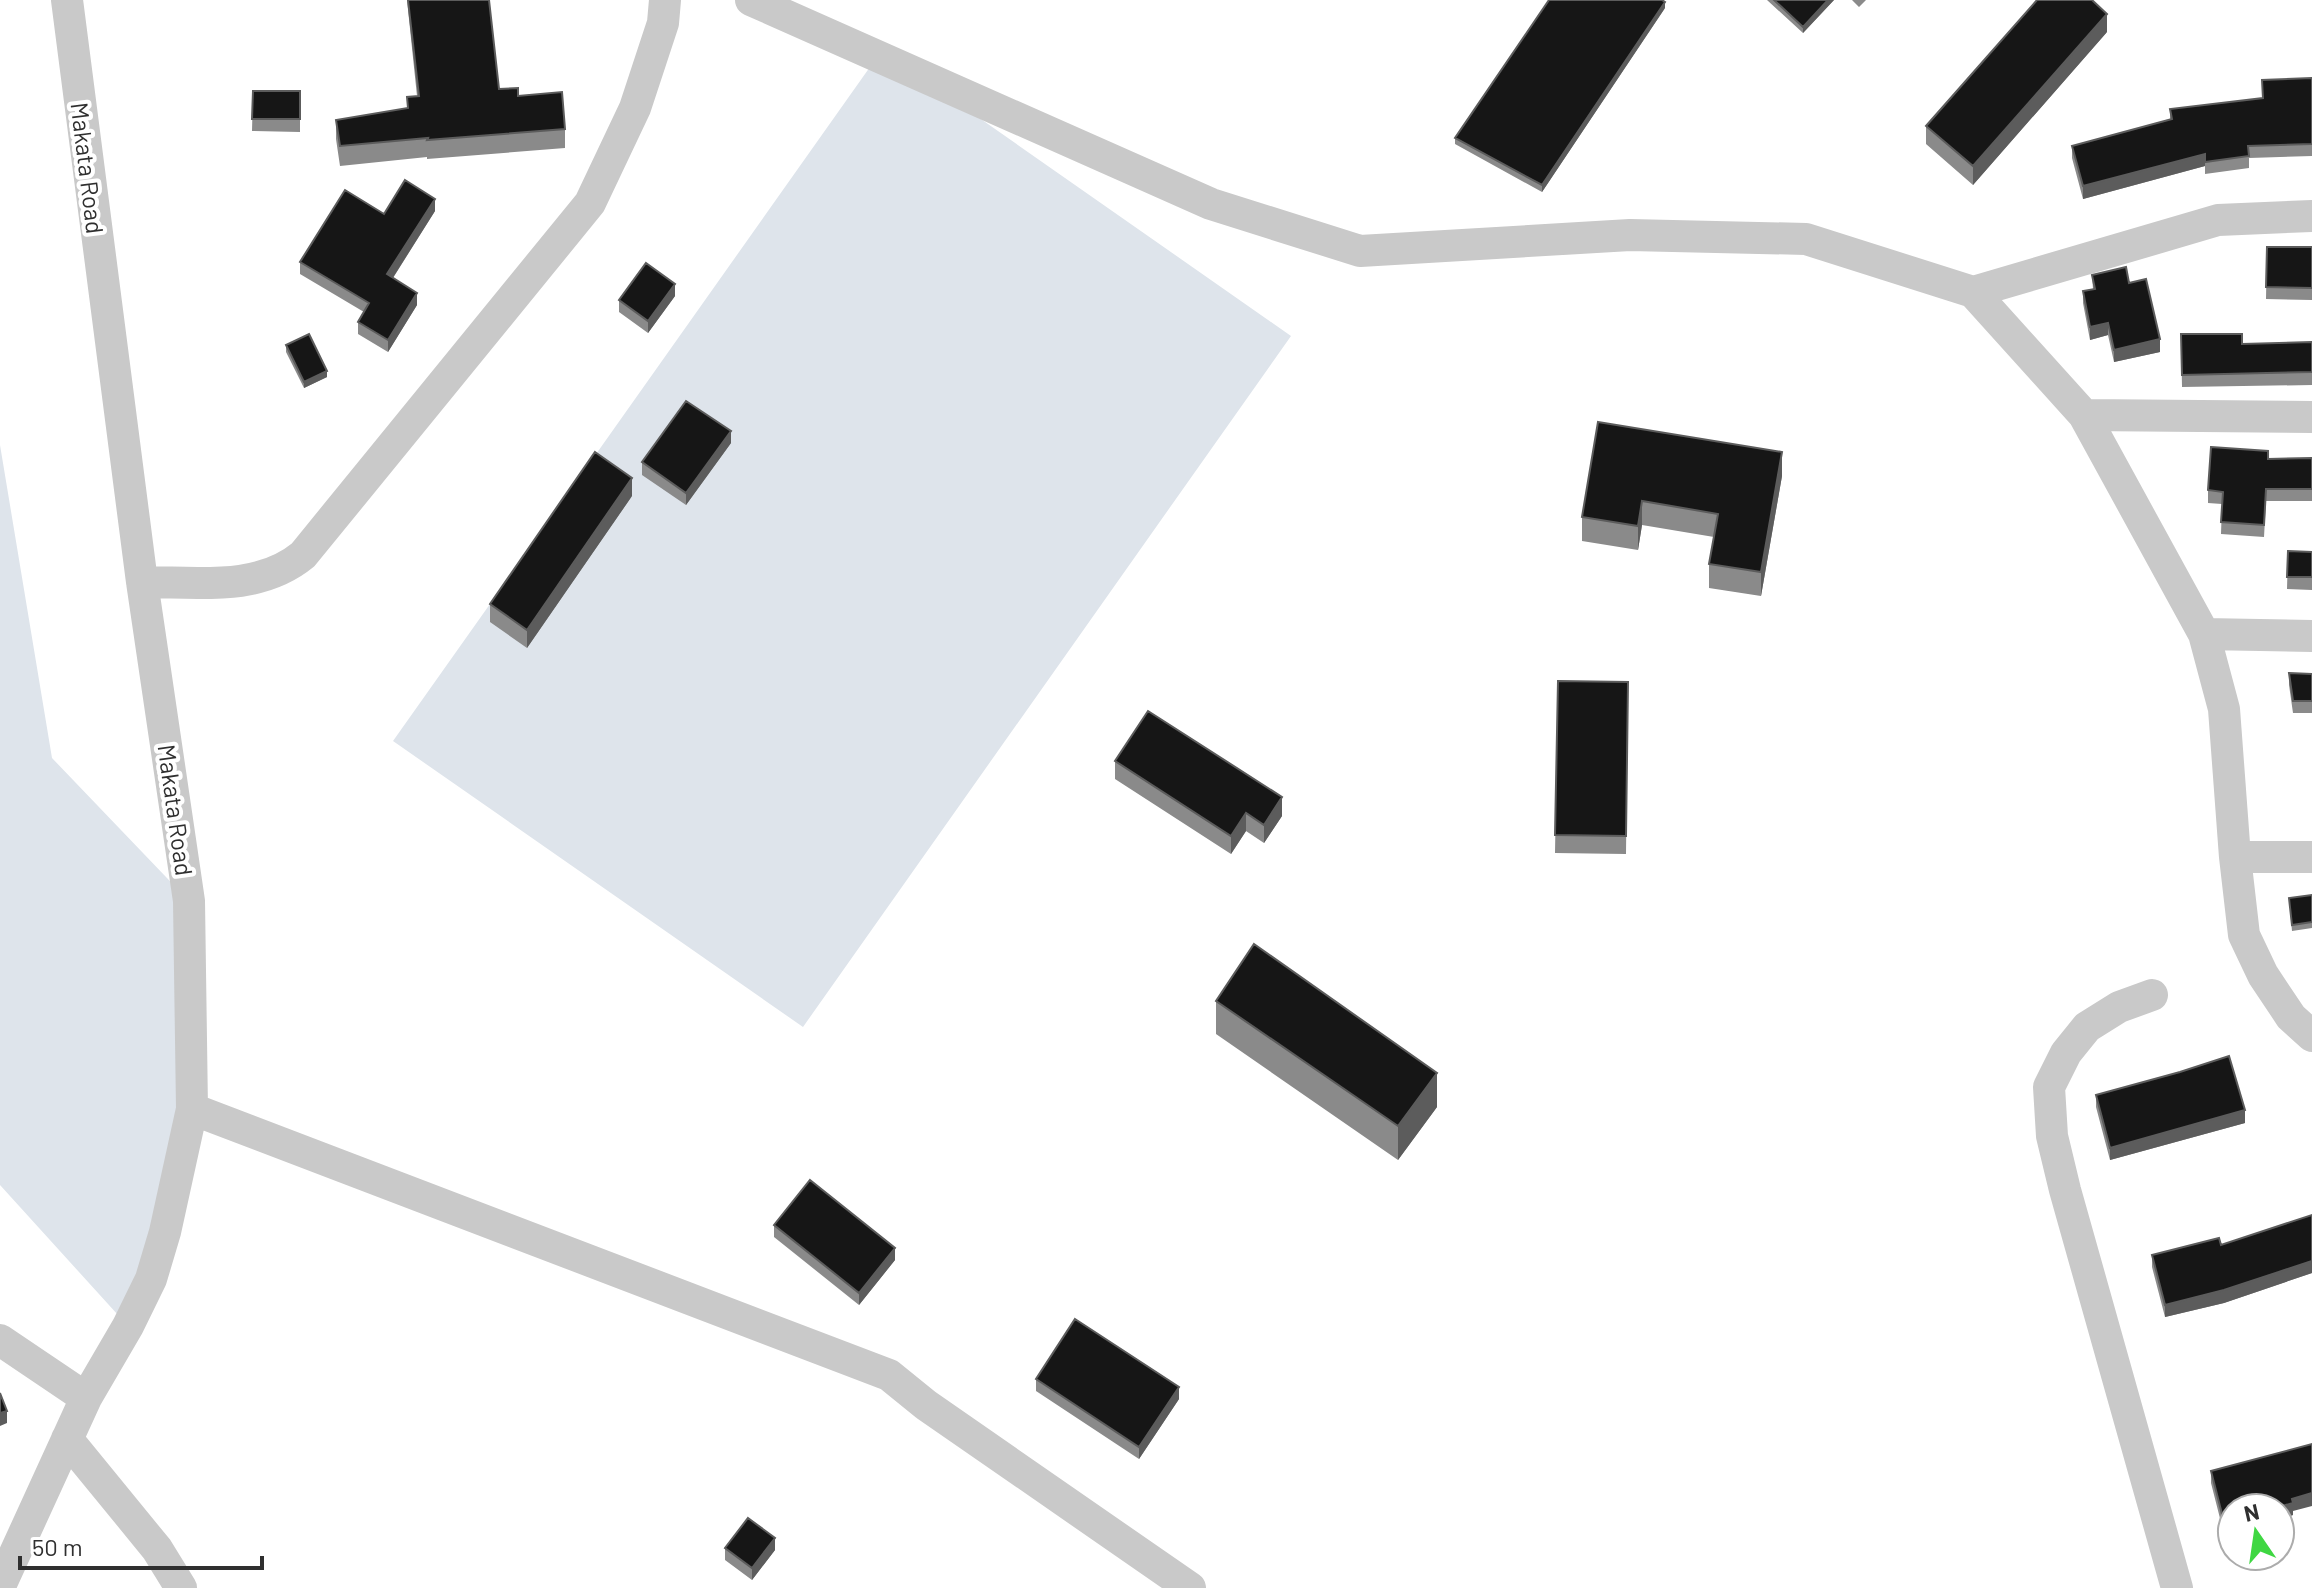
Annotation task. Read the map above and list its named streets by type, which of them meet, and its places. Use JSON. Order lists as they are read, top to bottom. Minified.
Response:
{"streets":{"street":["Makata Road"]},"scale_bar":"50 m","north":"top"}
